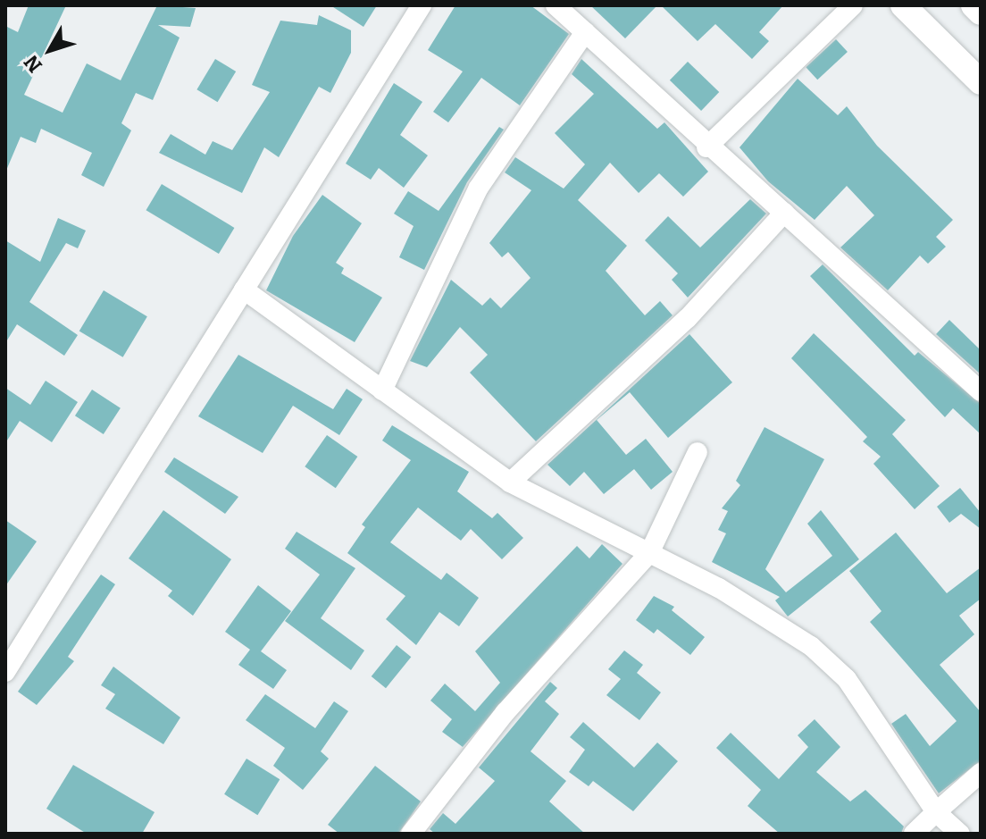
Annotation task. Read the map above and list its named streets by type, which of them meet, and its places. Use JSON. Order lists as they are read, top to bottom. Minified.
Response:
{"north":"bottom left"}
